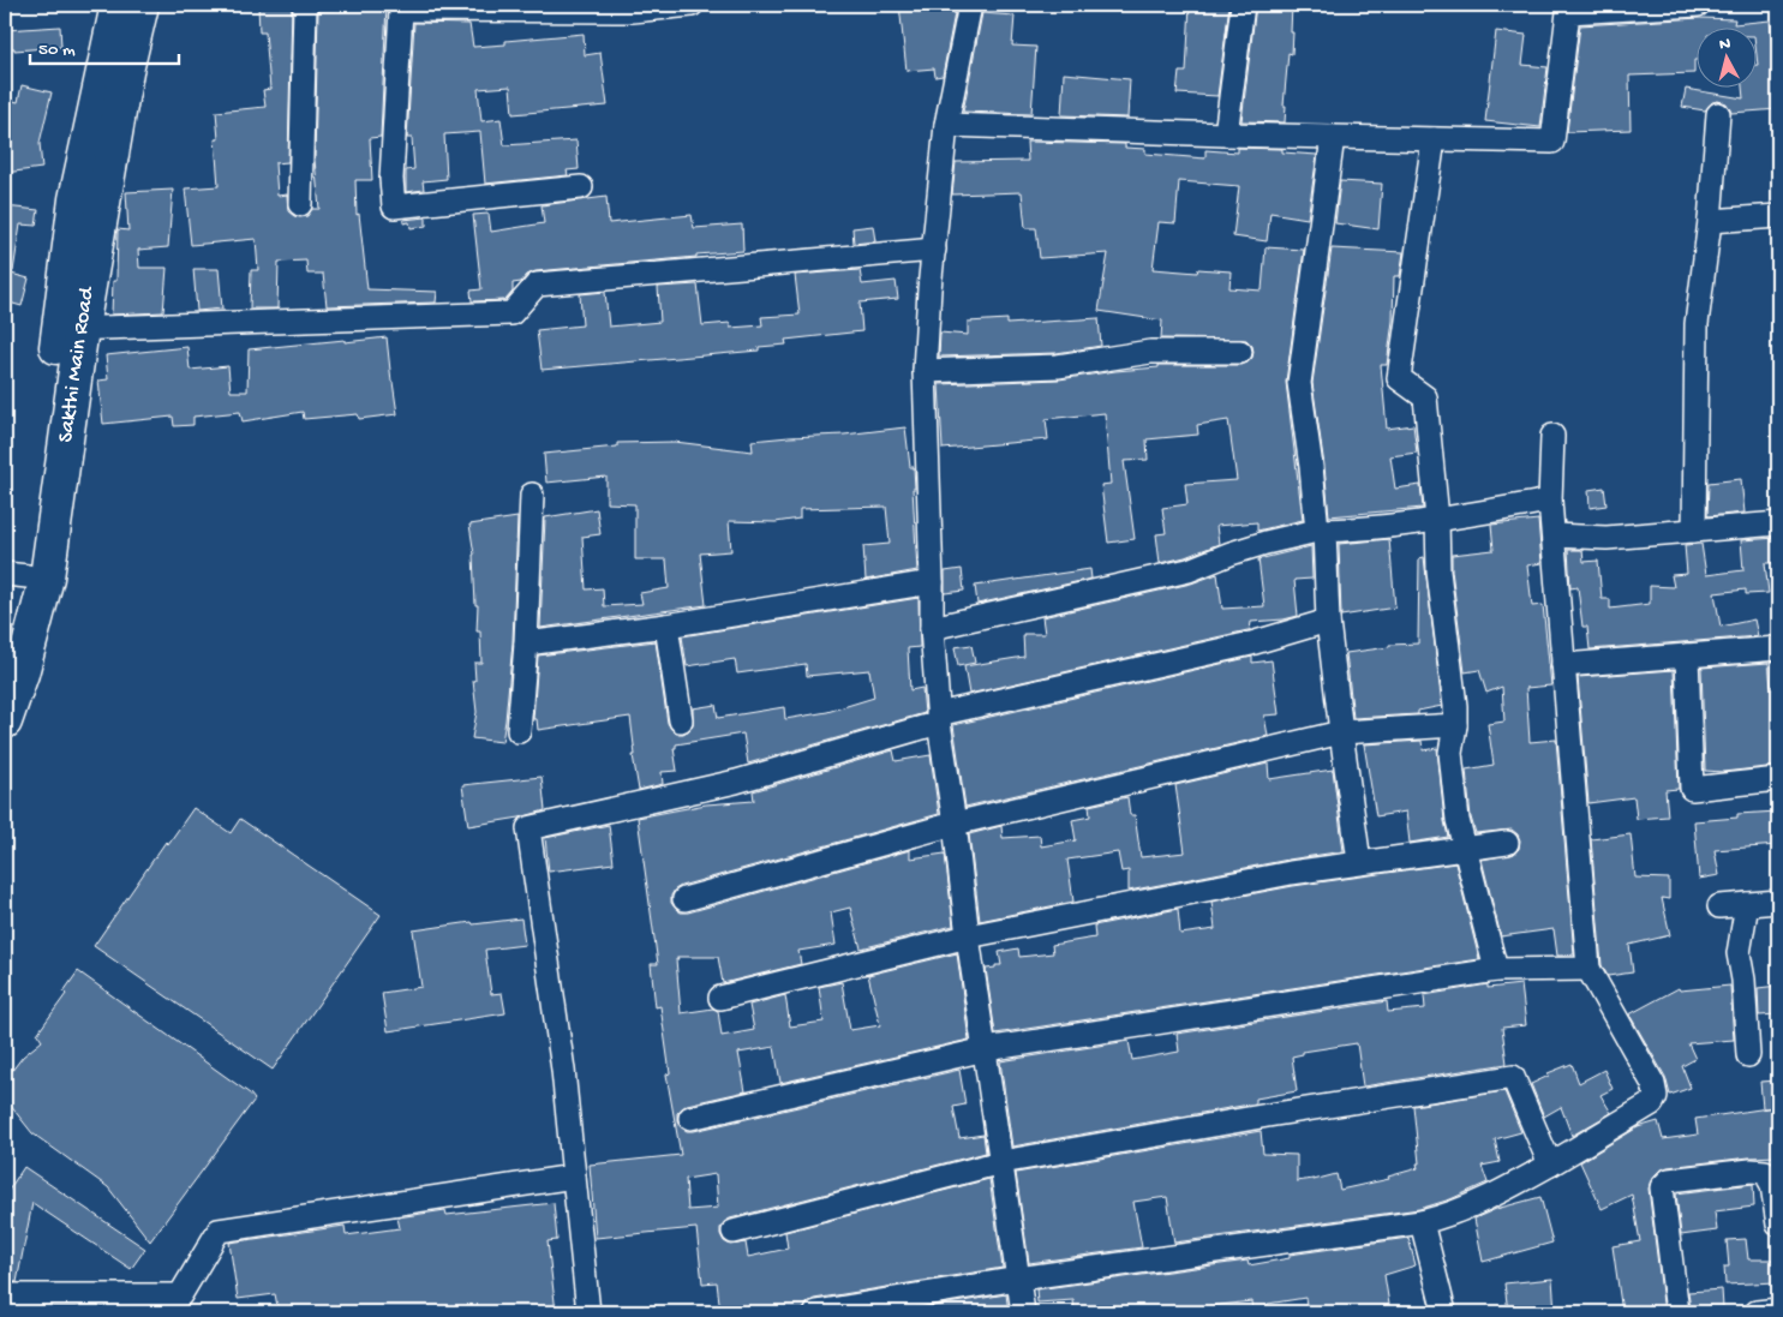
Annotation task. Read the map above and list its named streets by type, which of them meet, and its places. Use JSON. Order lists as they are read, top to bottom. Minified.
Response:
{"streets":{"highway":["Sakthi Main Road"]},"scale_bar":"50 m","north":"top"}
